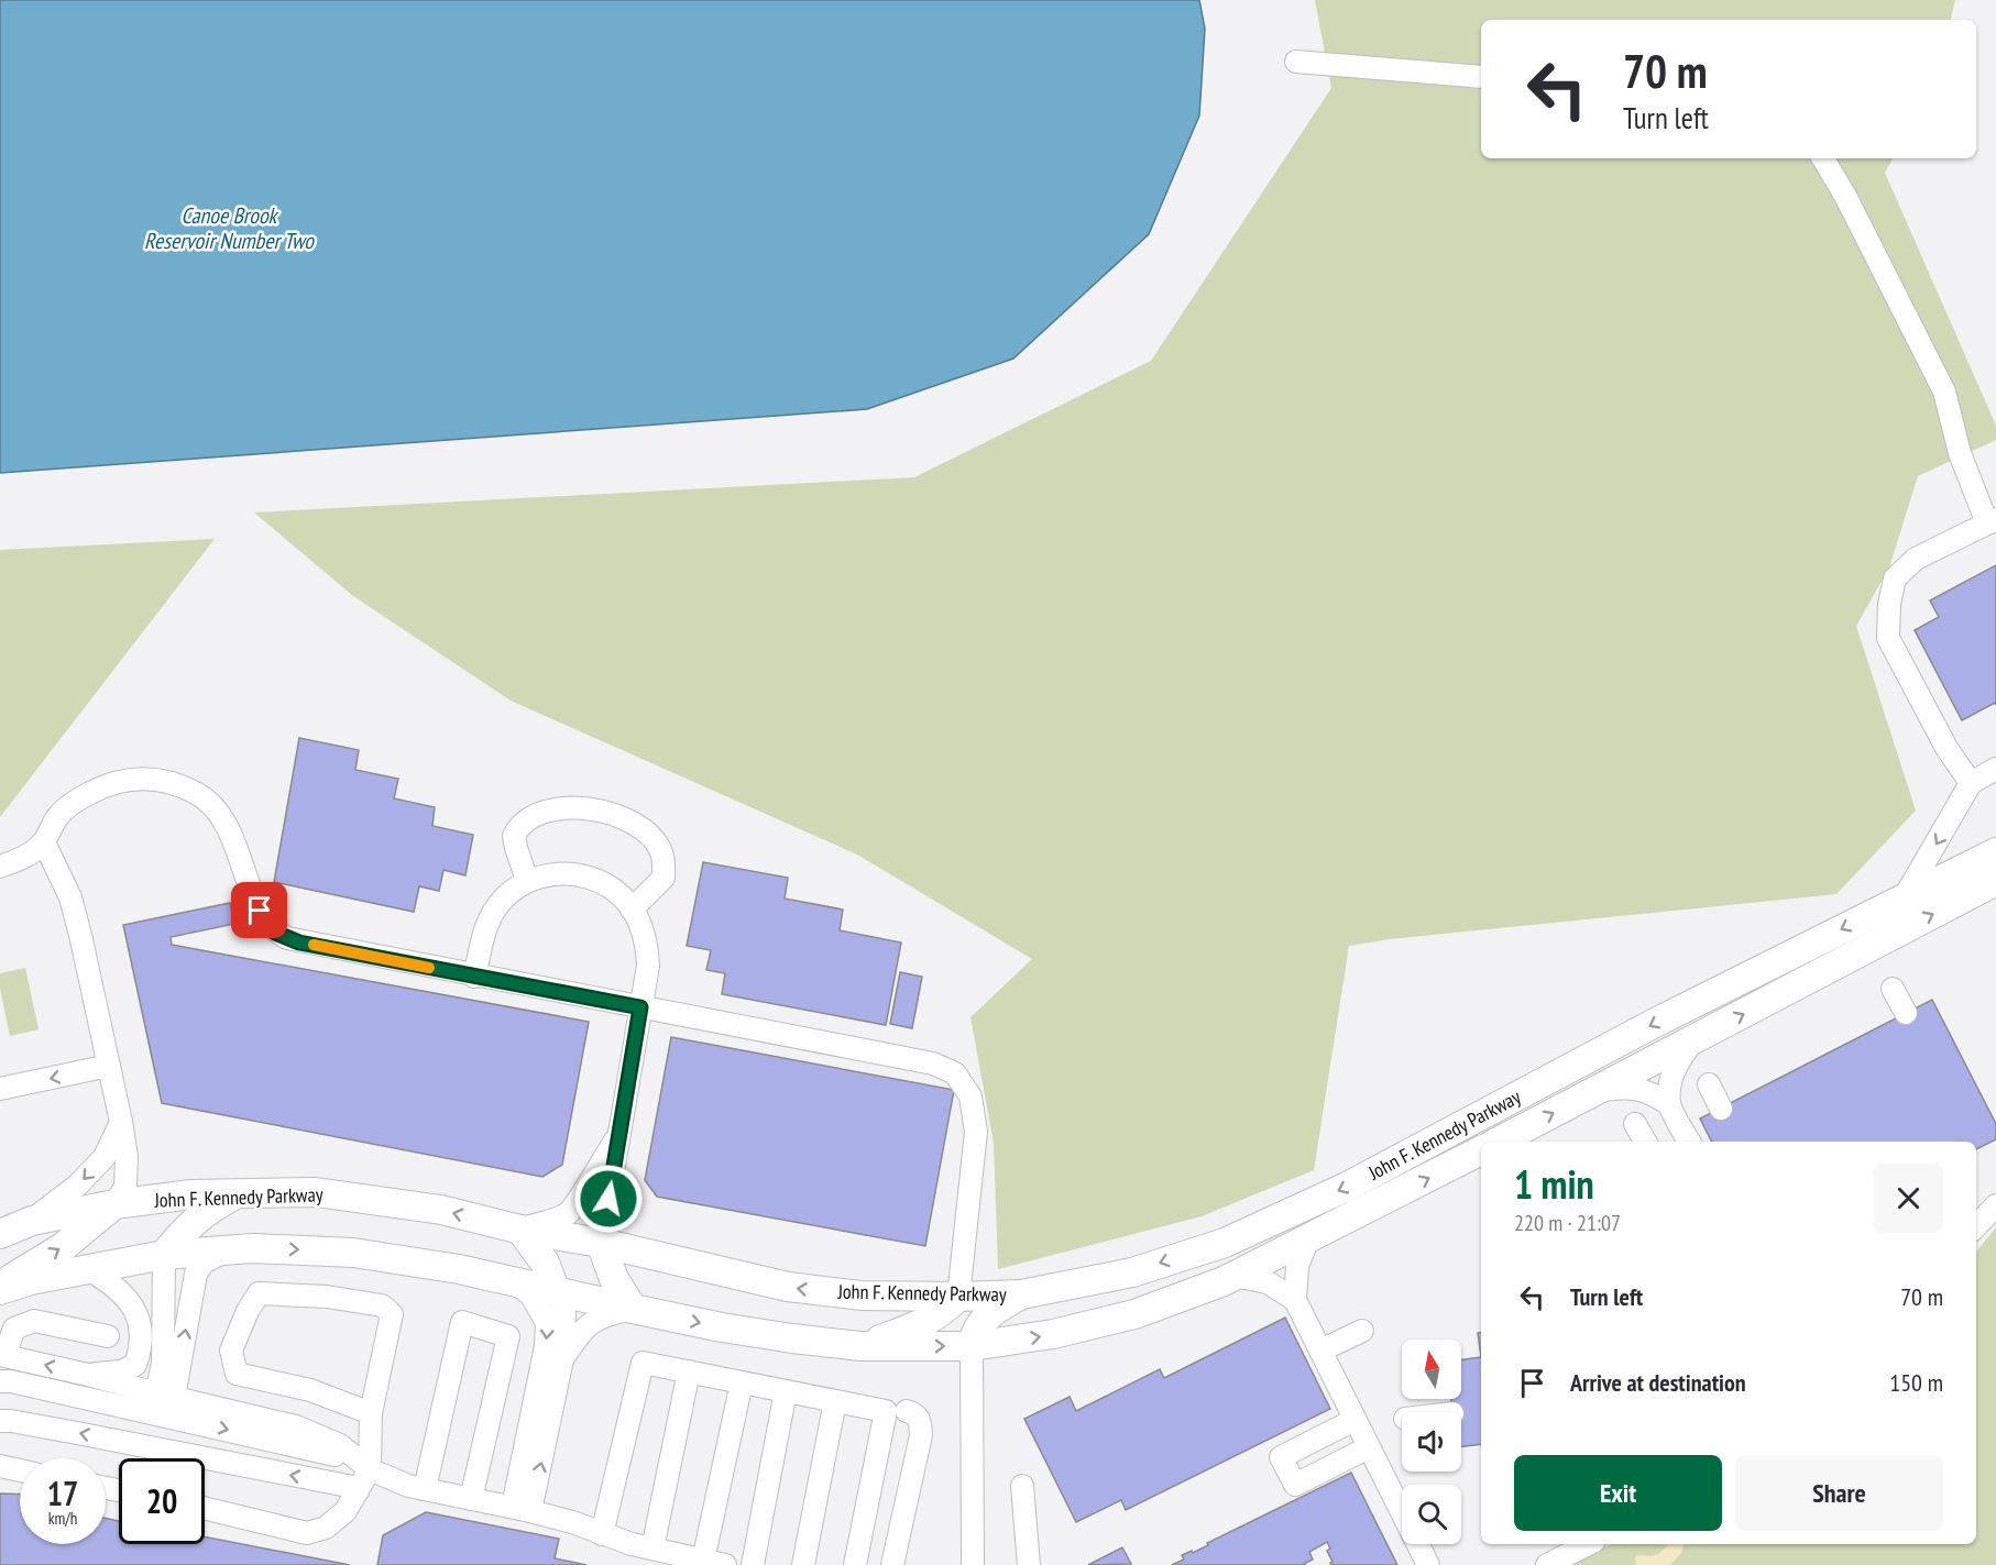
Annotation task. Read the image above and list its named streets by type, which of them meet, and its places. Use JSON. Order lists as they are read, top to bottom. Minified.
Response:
{"streets":{"main road":["John F. Kennedy Parkway"]},"water":["Canoe Brook Reservoir Number Two"],"north":"top","page":{"turn":["70 m","Turn left"],"heading":["1 min","220 m · 21:07"],"list":[{"name":"Turn left","value":"70 m"},{"name":"Arrive at destination","value":"150 m"}],"buttons":["Exit","Share"],"speed":"17 km/h","limit":"20"}}
